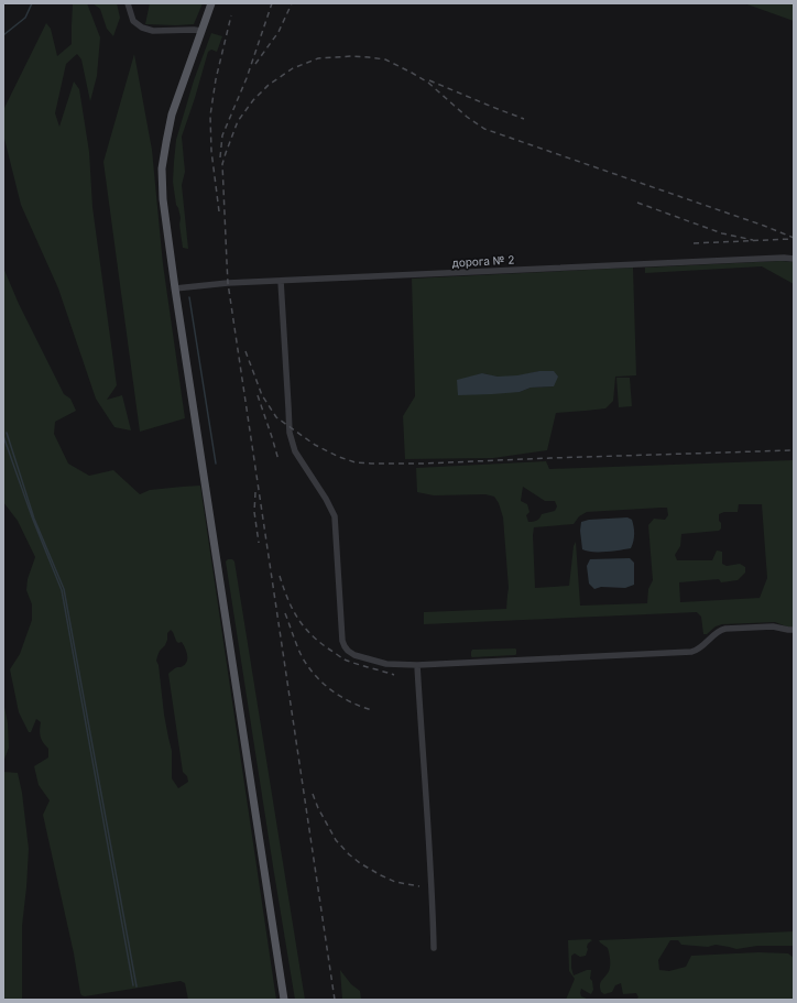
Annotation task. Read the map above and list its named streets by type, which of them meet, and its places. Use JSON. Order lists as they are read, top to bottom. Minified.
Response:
{"streets":{"street":["дорога № 2"]}}
